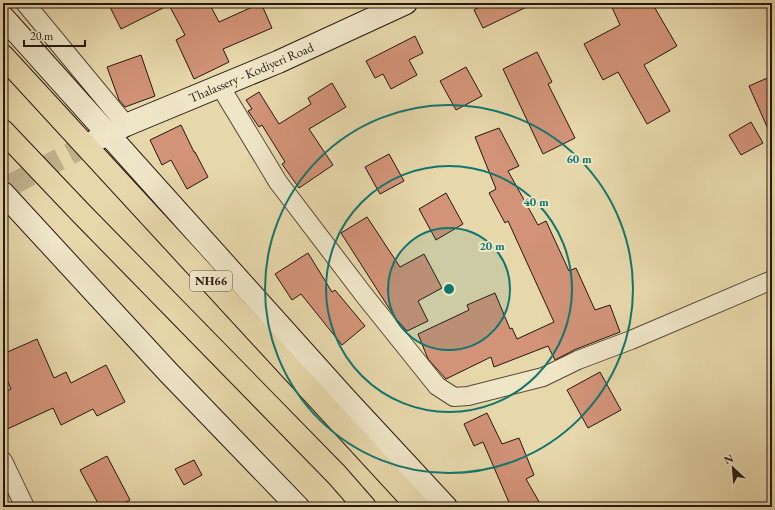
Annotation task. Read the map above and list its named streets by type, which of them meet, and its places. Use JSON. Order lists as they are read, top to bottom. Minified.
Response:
{"streets":{"highway":["NH66"],"street":["Thalassery - Kodiyeri Road"]},"scale_bar":"20 m","north":"top left","rings":["60 m","40 m","20 m"]}
